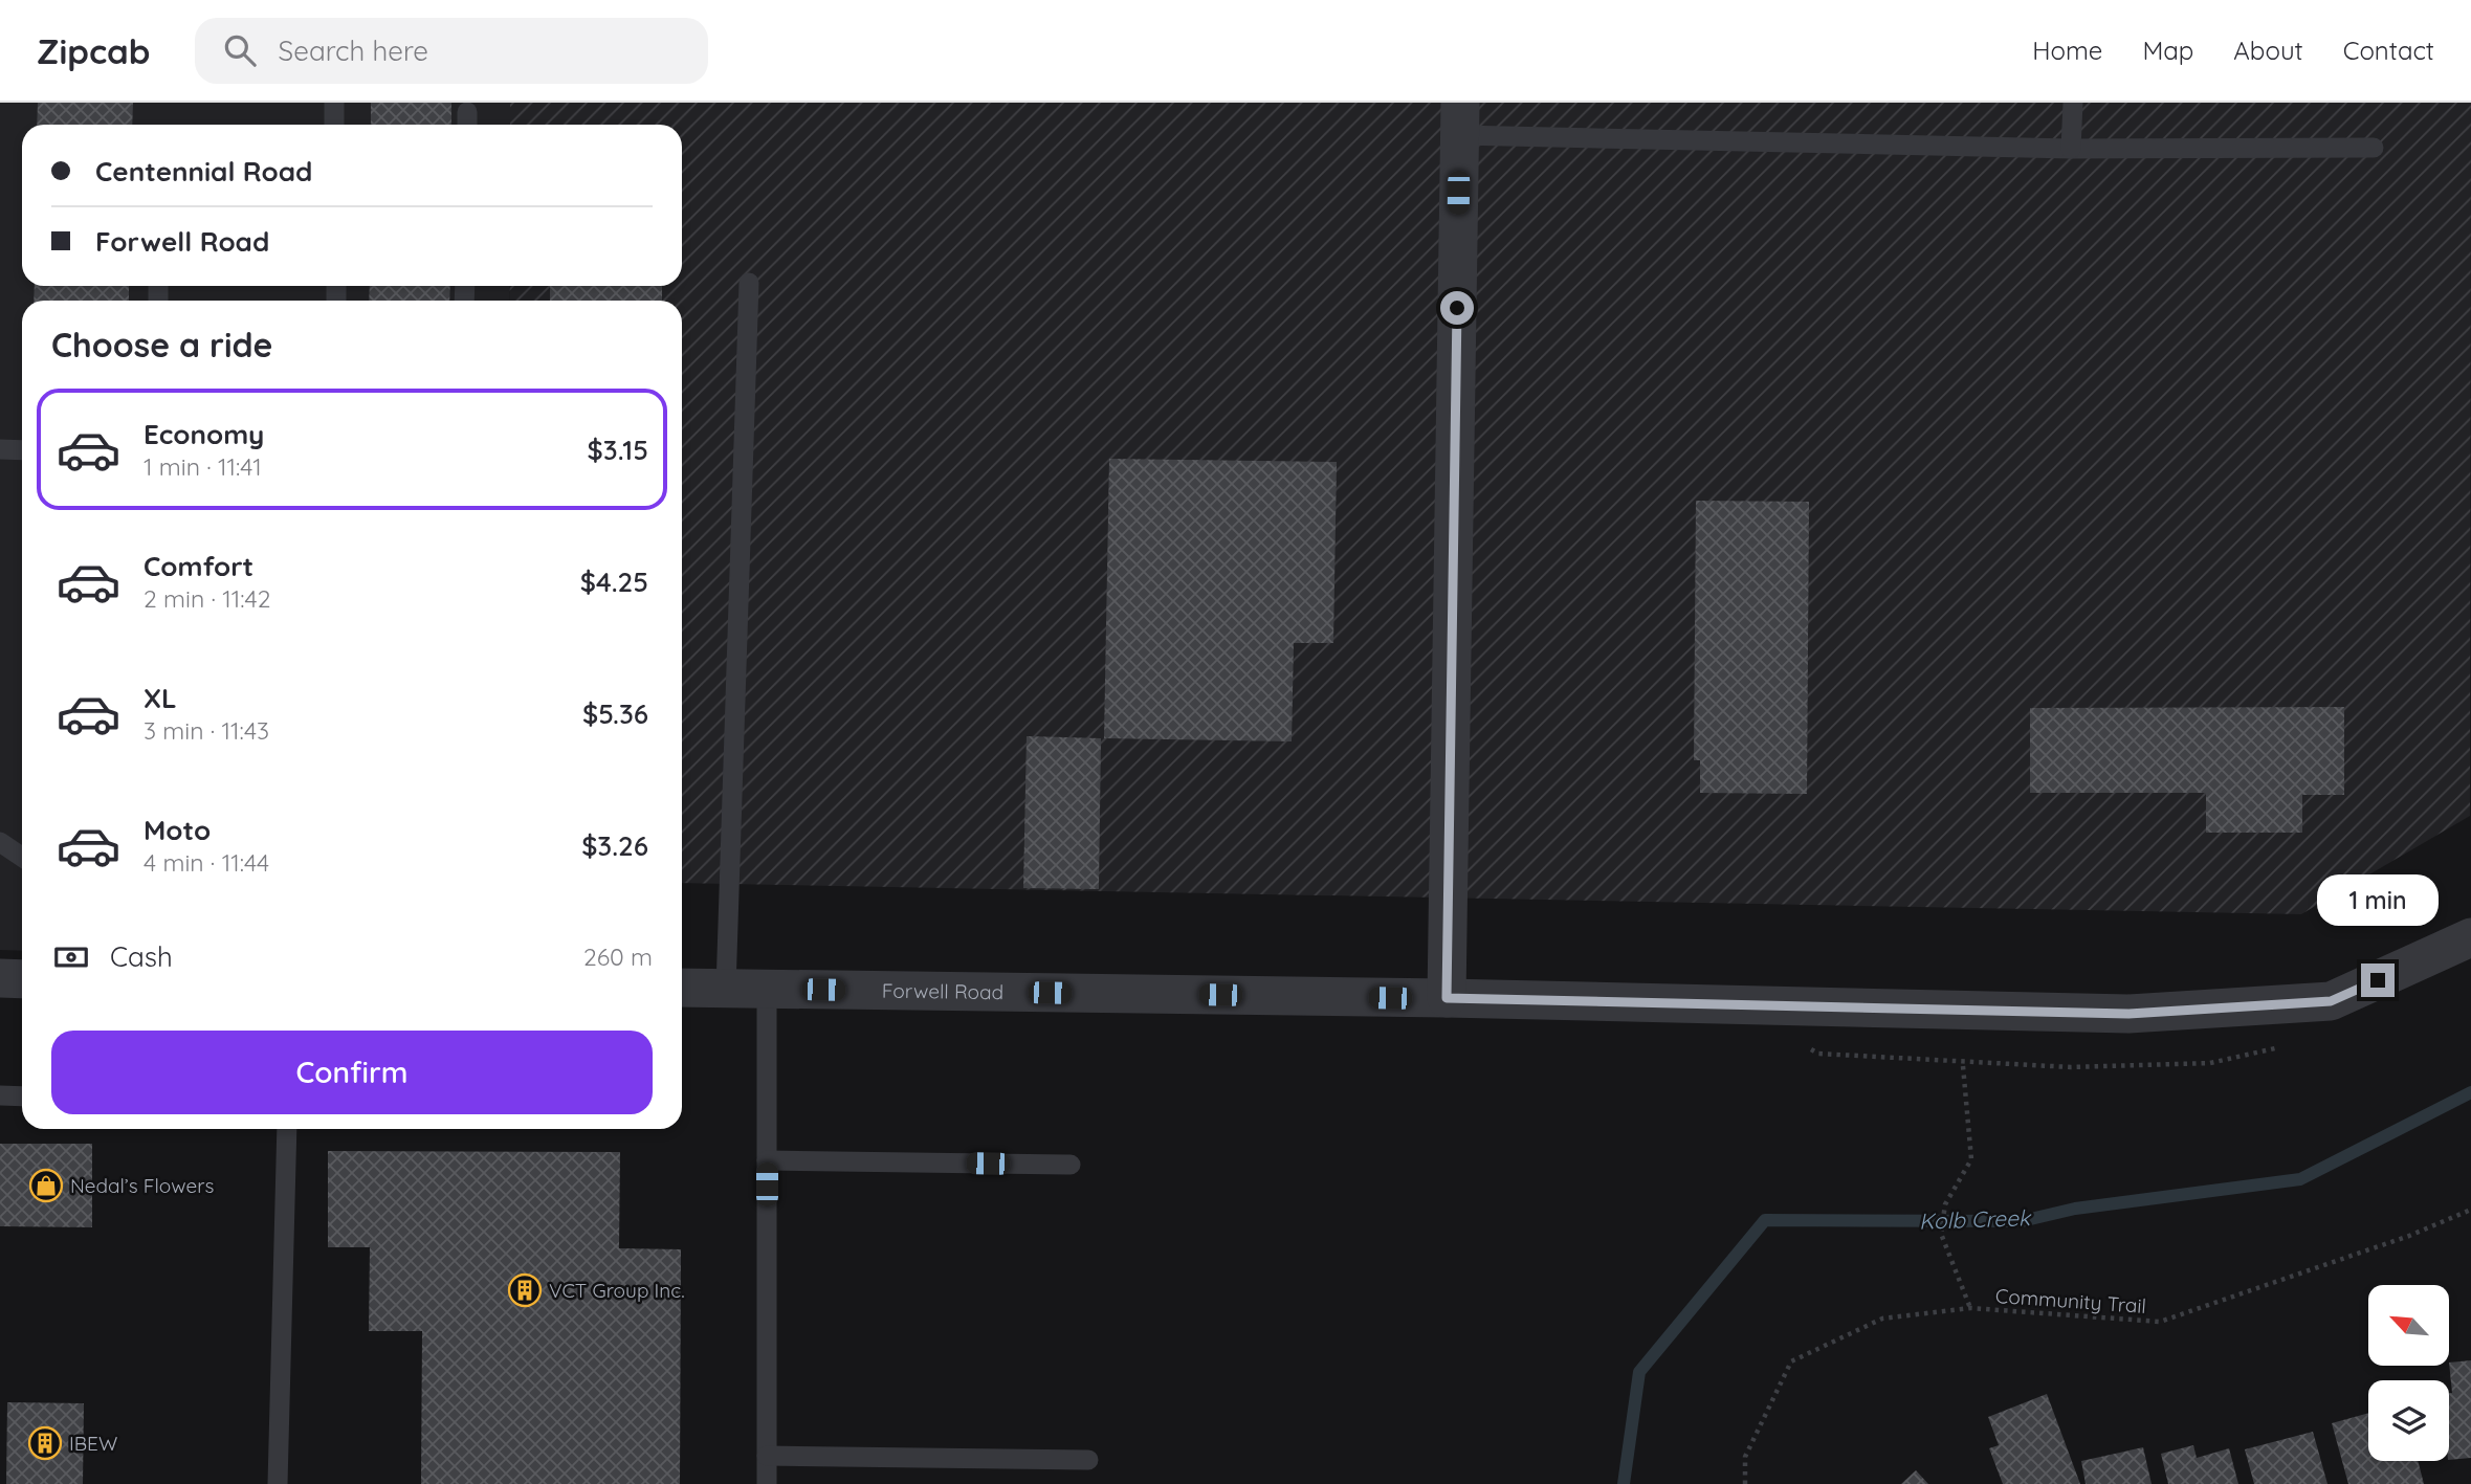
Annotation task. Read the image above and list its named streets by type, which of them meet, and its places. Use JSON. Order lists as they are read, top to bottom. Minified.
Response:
{"streets":{"street":["Forwell Road"],"path":["Community Trail"]},"water":["Kolb Creek"],"places":{"shop":["Nedal’s Flowers"],"building":["VCT Group Inc.","IBEW"]},"north":"top left","page":{"header":"Zipcab","search":"Search here","nav":["Home","Map","About","Contact"],"banner":["Centennial Road","Forwell Road"],"heading":"Choose a ride","list":[{"name":"Economy","note":"1 min · 11:41","value":"$3.15"},{"name":"Comfort","note":"2 min · 11:42","value":"$4.25"},{"name":"XL","note":"3 min · 11:43","value":"$5.36"},{"name":"Moto","note":"4 min · 11:44","value":"$3.26"}],"bubble":"1 min","pay":["Cash","260 m"],"buttons":"Confirm"}}
